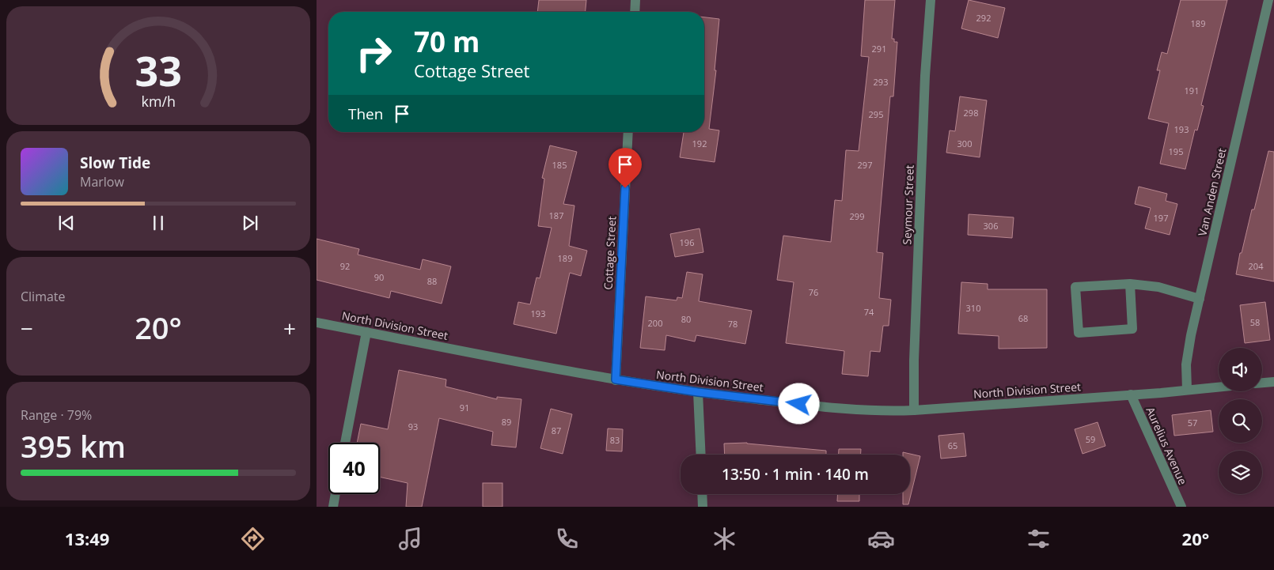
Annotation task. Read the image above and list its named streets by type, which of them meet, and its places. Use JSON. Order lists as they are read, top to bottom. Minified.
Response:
{"streets":{"street":["Van Anden Street","Seymour Street","Cottage Street","North Division Street","Aurelius Avenue"]},"crossings":[["Van Anden Street","North Division Street"],["Seymour Street","North Division Street"],["Cottage Street","North Division Street"],["North Division Street","Aurelius Avenue"]],"house_numbers":["292","189","291","293","191","298","295","193","192","300","195","185","297","187","299","197","306","196","189","92","204","90","88","76","310","74","193","68","80","58","200","78","91","89","57","93","87","59","83","65"],"page":{"turn":["70 m","Cottage Street"],"then":"Then","song":["Slow Tide","Marlow"],"tile":["Climate",["Range · 79%","395 km"]],"heat":["−","20°","+"],"limit":"40","trip":"13:50 · 1 min · 140 m","tabs":["13:49","20°"],"gauge":["33","km/h"]}}
